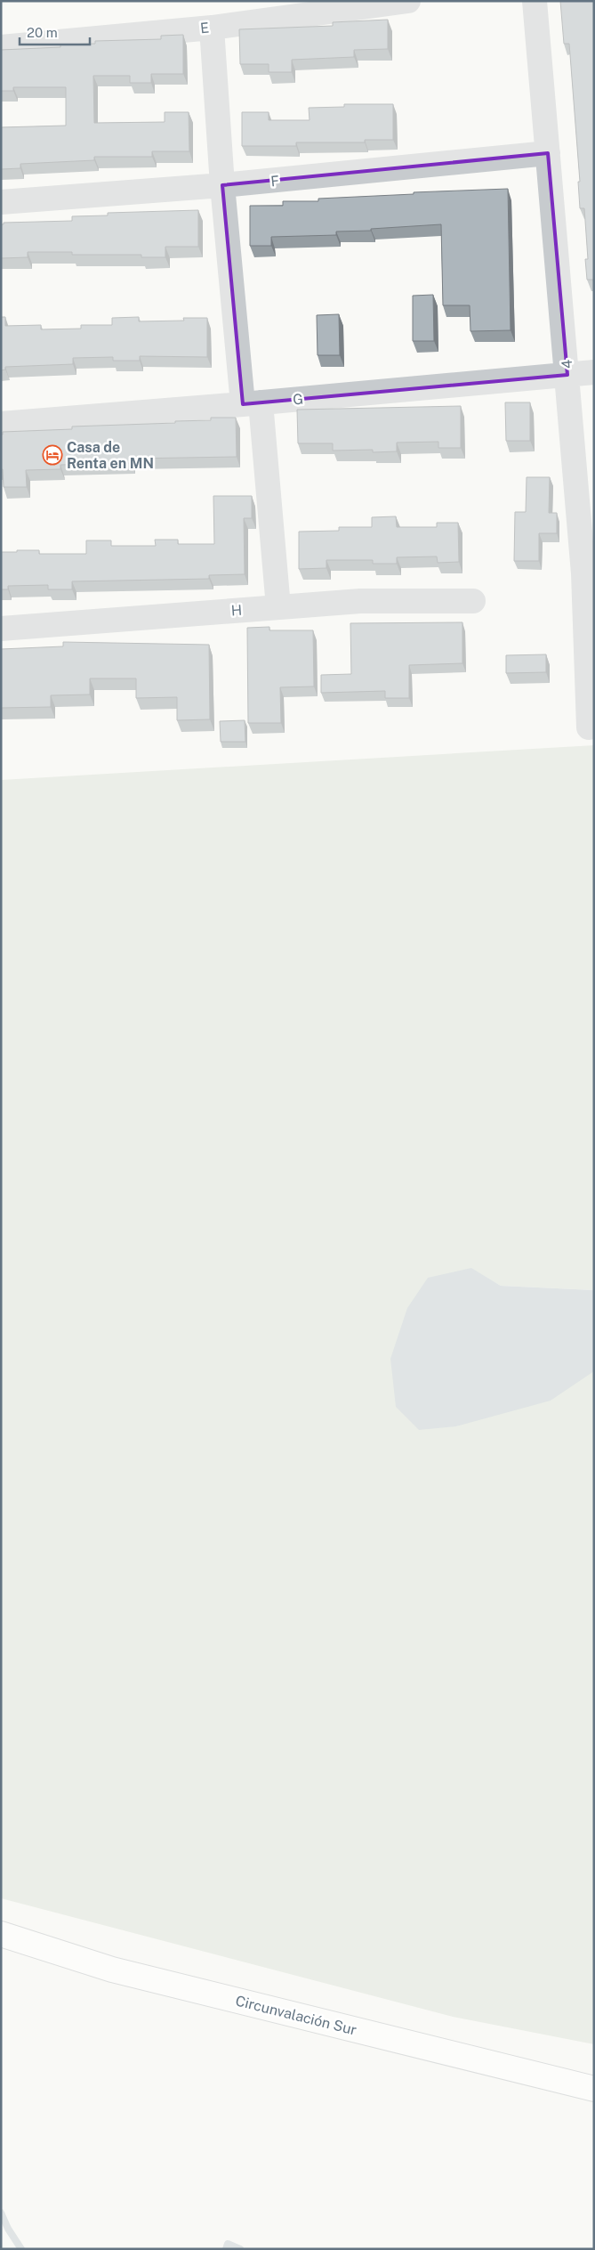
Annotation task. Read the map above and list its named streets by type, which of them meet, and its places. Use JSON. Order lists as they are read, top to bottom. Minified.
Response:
{"streets":{"main road":["Circunvalación Sur"],"street":["E","F","4","G","H"]},"crossings":[["F","4"],["4","G"]],"places":{"hotel":["Casa de Renta en MN"]},"scale_bar":"20 m"}
